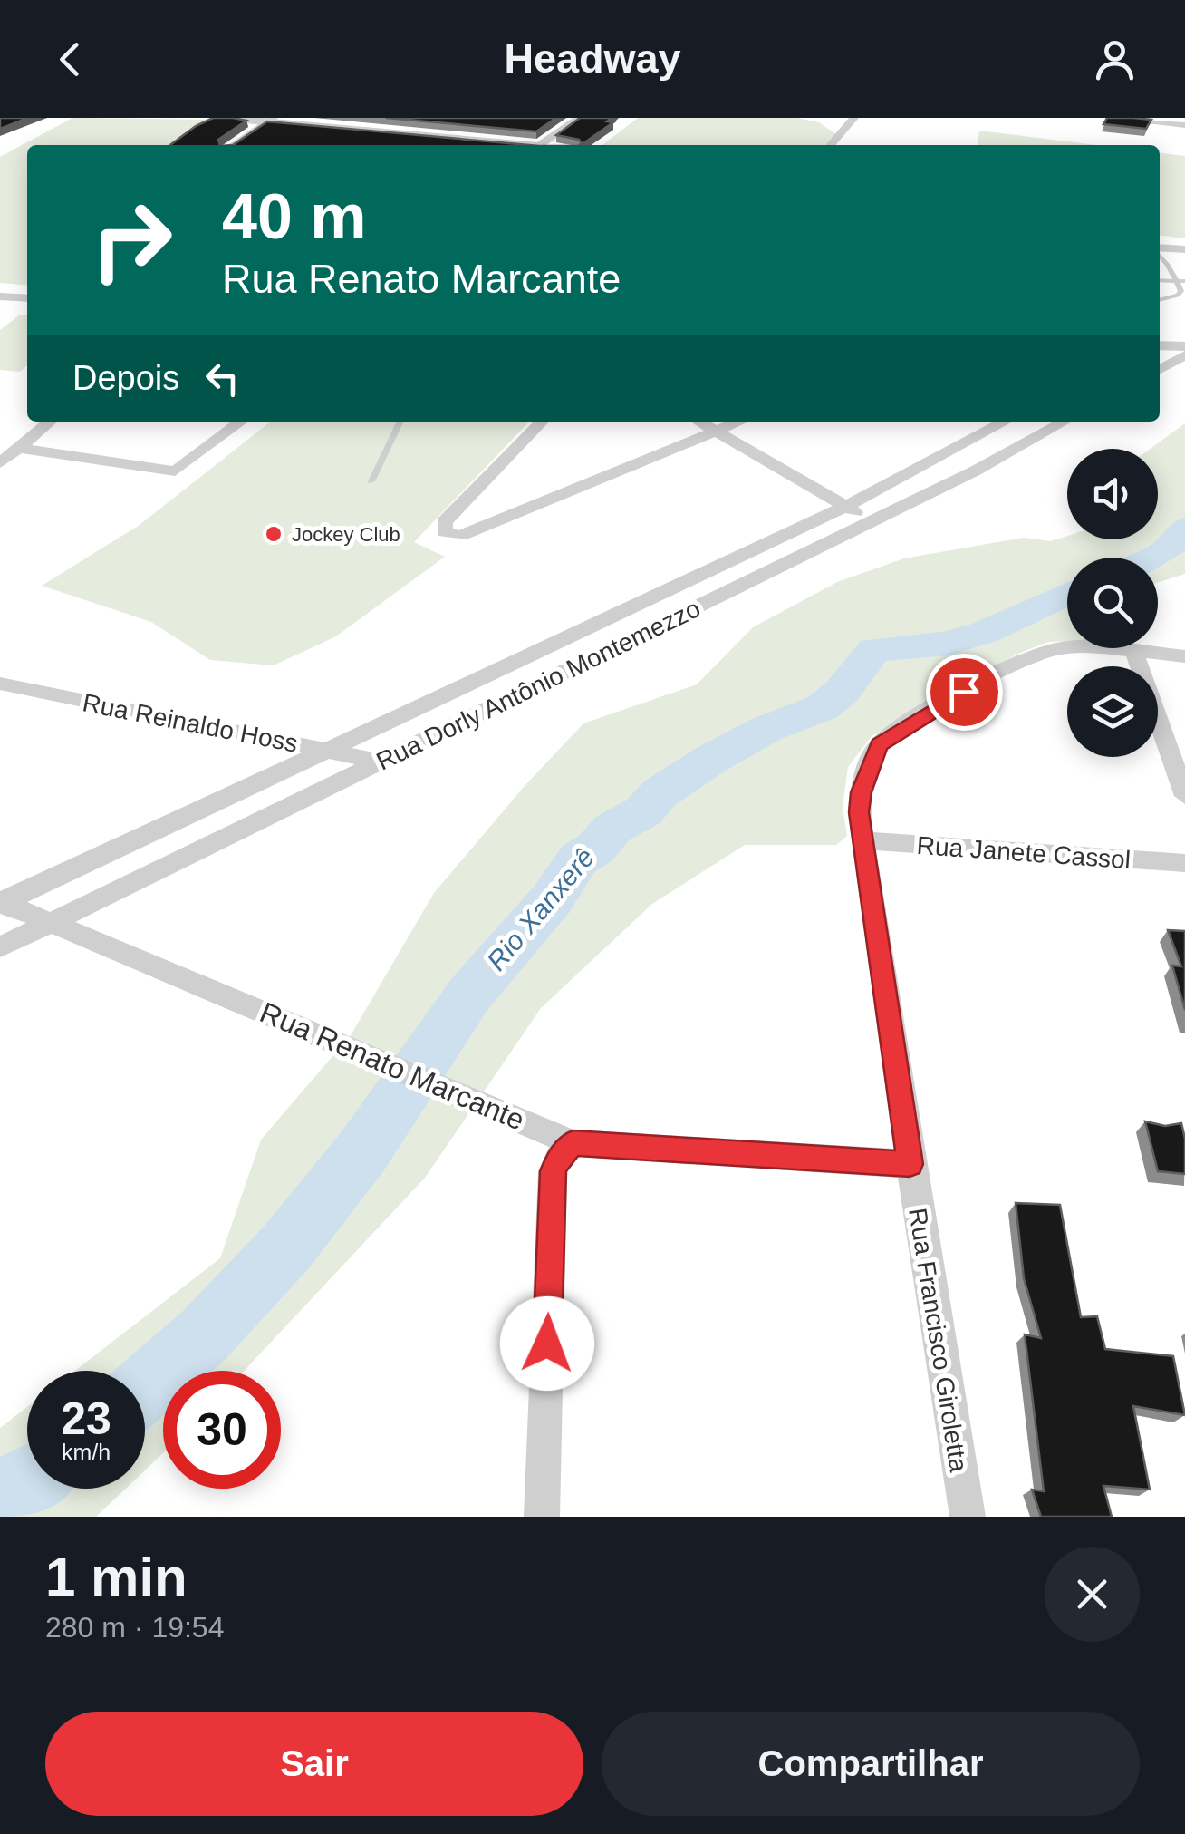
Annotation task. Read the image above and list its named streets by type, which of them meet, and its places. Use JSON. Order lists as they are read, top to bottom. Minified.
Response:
{"streets":{"street":["Rua Dorly Antônio Montemezzo","Rua Reinaldo Hoss","Rua Janete Cassol","Rua Renato Marcante","Rua Francisco Giroletta"]},"crossings":[["Rua Dorly Antônio Montemezzo","Rua Reinaldo Hoss"],["Rua Dorly Antônio Montemezzo","Rua Renato Marcante"],["Rua Janete Cassol","Rua Francisco Giroletta"],["Rua Renato Marcante","Rua Francisco Giroletta"]],"water":["Rio Xanxerê"],"places":["Jockey Club"],"page":{"header":"Headway","turn":["40 m","Rua Renato Marcante"],"then":"Depois","speed":"23 km/h","limit":"30","heading":["1 min","280 m · 19:54"],"buttons":["Sair","Compartilhar"]}}
